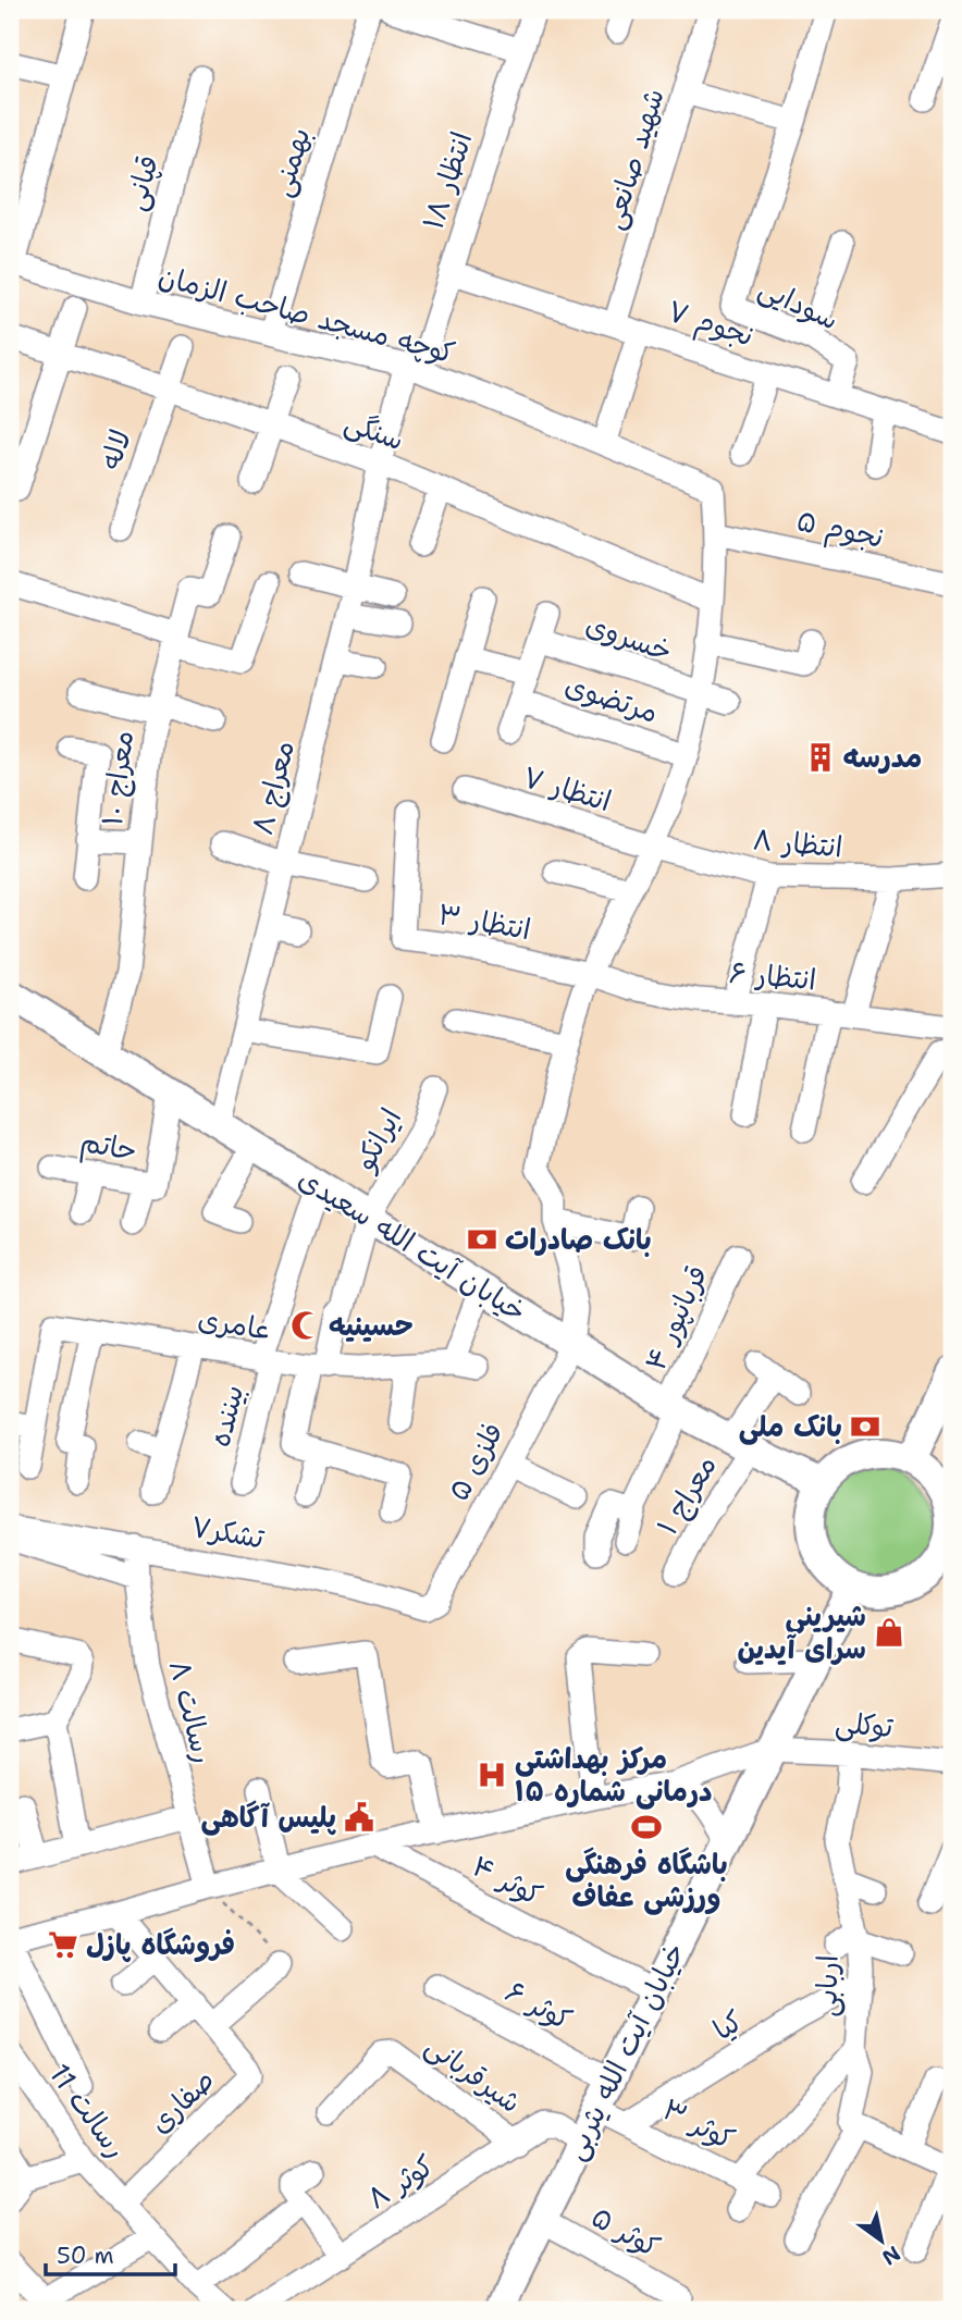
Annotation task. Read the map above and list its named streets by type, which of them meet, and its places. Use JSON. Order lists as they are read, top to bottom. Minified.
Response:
{"streets":{"main road":["خیابان آیت الله سعیدی","خیابان آیت الله یثربی"],"street":["شهید صانعی","بهمنی","انتظار ۱۸","قپانی","سودایی","کوچه مسجد صاحب الزمان","نجوم ۷","سنگی","لاله","نجوم ۵","خسروی","مرتضوی","معراج ۱۰","معراج ۸","انتظار ۷","انتظار ۸","انتظار ۳","انتظار ۶","ایرانکو","حاتم","قربانپور ۴","عامری","بیننده","فلزی ۵","معراج ۱","تشکر۷","رسالت ۸","توکلی","کوثر ۴","اربابی","کوثر ۶","کیا","شیرقربانی","صفاری","رسالت 11","کوثر ۳","کوثر ۸","کوثر ۵"]},"crossings":[["شهید صانعی","نجوم ۷"],["بهمنی","کوچه مسجد صاحب الزمان"],["انتظار ۱۸","کوچه مسجد صاحب الزمان"],["انتظار ۱۸","نجوم ۷"],["انتظار ۱۸","سنگی"],["انتظار ۱۸","معراج ۸"],["قپانی","کوچه مسجد صاحب الزمان"],["سودایی","نجوم ۷"],["کوچه مسجد صاحب الزمان","نجوم ۵"],["سنگی","لاله"],["سنگی","معراج ۸"],["معراج ۱۰","خیابان آیت الله سعیدی"],["معراج ۸","خیابان آیت الله سعیدی"],["انتظار ۷","انتظار ۸"],["انتظار ۳","انتظار ۶"],["ایرانکو","خیابان آیت الله سعیدی"],["ایرانکو","عامری"],["خیابان آیت الله سعیدی","قربانپور ۴"],["خیابان آیت الله سعیدی","بیننده"],["خیابان آیت الله سعیدی","فلزی ۵"],["خیابان آیت الله سعیدی","معراج ۱"],["خیابان آیت الله سعیدی","خیابان آیت الله یثربی"],["عامری","بیننده"],["فلزی ۵","تشکر۷"],["تشکر۷","رسالت ۸"],["توکلی","اربابی"],["توکلی","خیابان آیت الله یثربی"],["کوثر ۴","خیابان آیت الله یثربی"],["اربابی","کیا"],["اربابی","کوثر ۳"],["کوثر ۶","خیابان آیت الله یثربی"],["کیا","کوثر ۳"],["خیابان آیت الله یثربی","کوثر ۳"],["خیابان آیت الله یثربی","کوثر ۸"],["خیابان آیت الله یثربی","کوثر ۵"],["شیرقربانی","کوثر ۸"],["صفاری","رسالت 11"]],"places":{"building":["مدرسه"],"bank":["بانک صادرات","بانک ملی"],"mosque":["حسینیه"],"shop":["شیرینی سرای آیدین"],"hospital":["مرکز بهداشتی درمانی شماره ۱۵"],"public building":["پلیس آگاهی"],"sports":["باشگاه فرهنگی ورزشی عفاف"],"supermarket":["فروشگاه پازل"]},"scale_bar":"50 m","north":"bottom right"}
